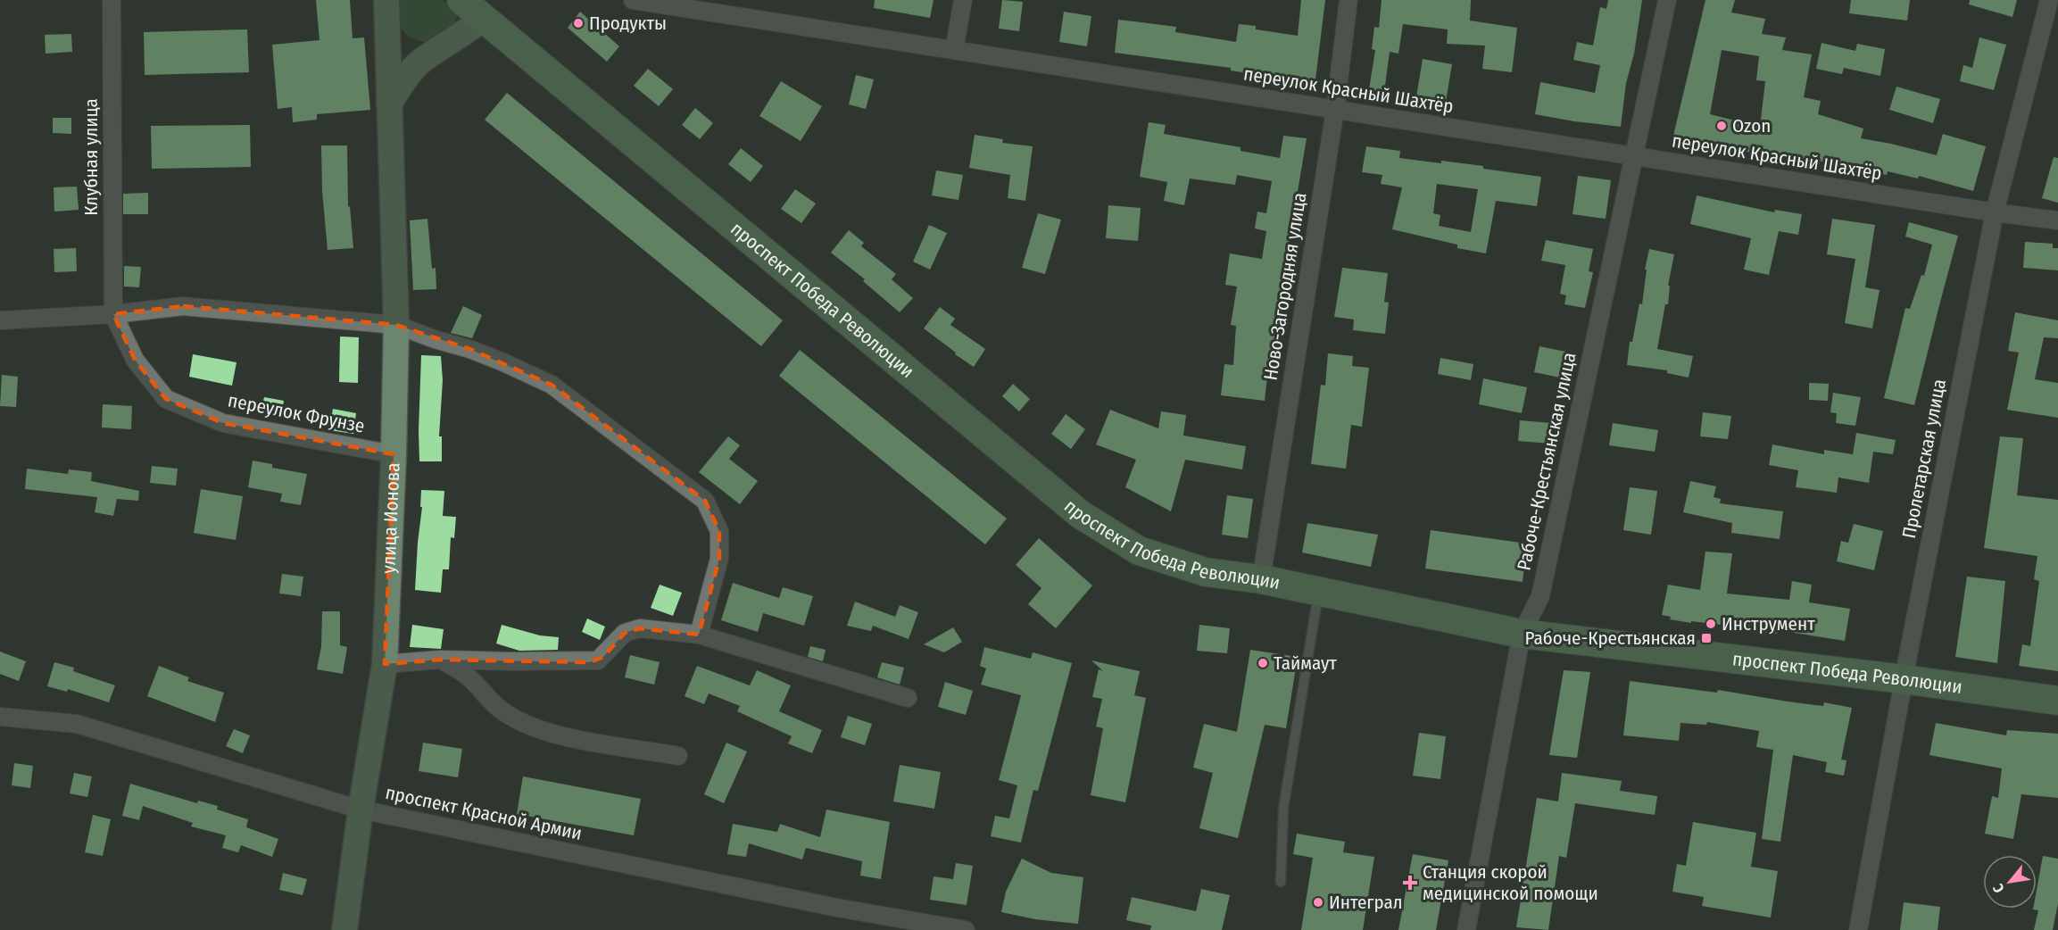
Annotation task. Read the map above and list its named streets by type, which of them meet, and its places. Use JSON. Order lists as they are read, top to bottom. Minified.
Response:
{"streets":{"main road":["проспект Победа Революции","улица Ионова"],"street":["переулок Красный Шахтёр","Клубная улица","Ново-Загородняя улица","переулок Фрунзе","Пролетарская улица","Рабоче-Крестьянская улица","проспект Красной Армии"]},"crossings":[["переулок Красный Шахтёр","Ново-Загородняя улица"],["переулок Красный Шахтёр","Пролетарская улица"],["переулок Красный Шахтёр","Рабоче-Крестьянская улица"],["Клубная улица","переулок Фрунзе"],["Ново-Загородняя улица","проспект Победа Революции"],["проспект Победа Революции","Пролетарская улица"],["проспект Победа Революции","Рабоче-Крестьянская улица"],["переулок Фрунзе","улица Ионова"],["улица Ионова","проспект Красной Армии"]],"places":{"other":["Продукты","Ozon","Инструмент","Таймаут","Интеграл"],"transit":["Рабоче-Крестьянская"],"health":["Станция скорой медицинской помощи"]},"north":"bottom left"}
